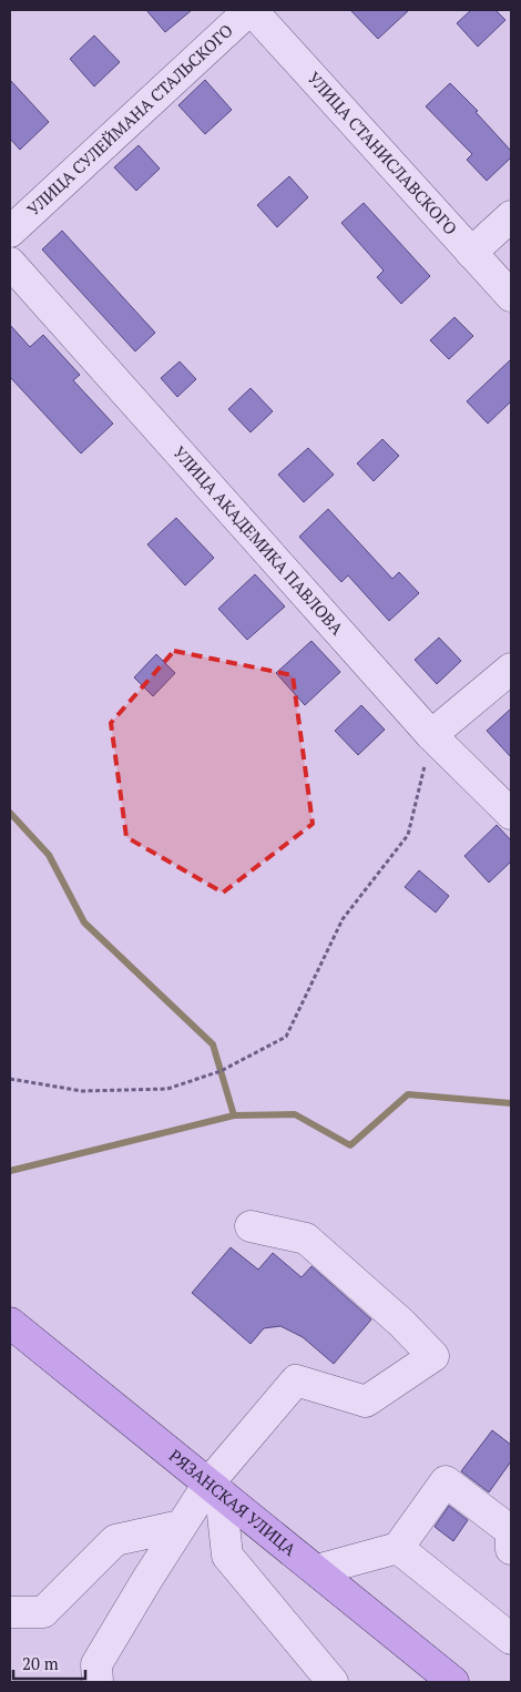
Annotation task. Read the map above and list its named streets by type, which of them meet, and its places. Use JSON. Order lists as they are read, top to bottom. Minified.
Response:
{"streets":{"main road":["РЯЗАНСКАЯ УЛИЦА"],"street":["УЛИЦА СУЛЕЙМАНА СТАЛЬСКОГО","УЛИЦА СТАНИСЛАВСКОГО","УЛИЦА АКАДЕМИКА ПАВЛОВА"]},"crossings":[["УЛИЦА СУЛЕЙМАНА СТАЛЬСКОГО","УЛИЦА СТАНИСЛАВСКОГО"]],"scale_bar":"20 m"}
